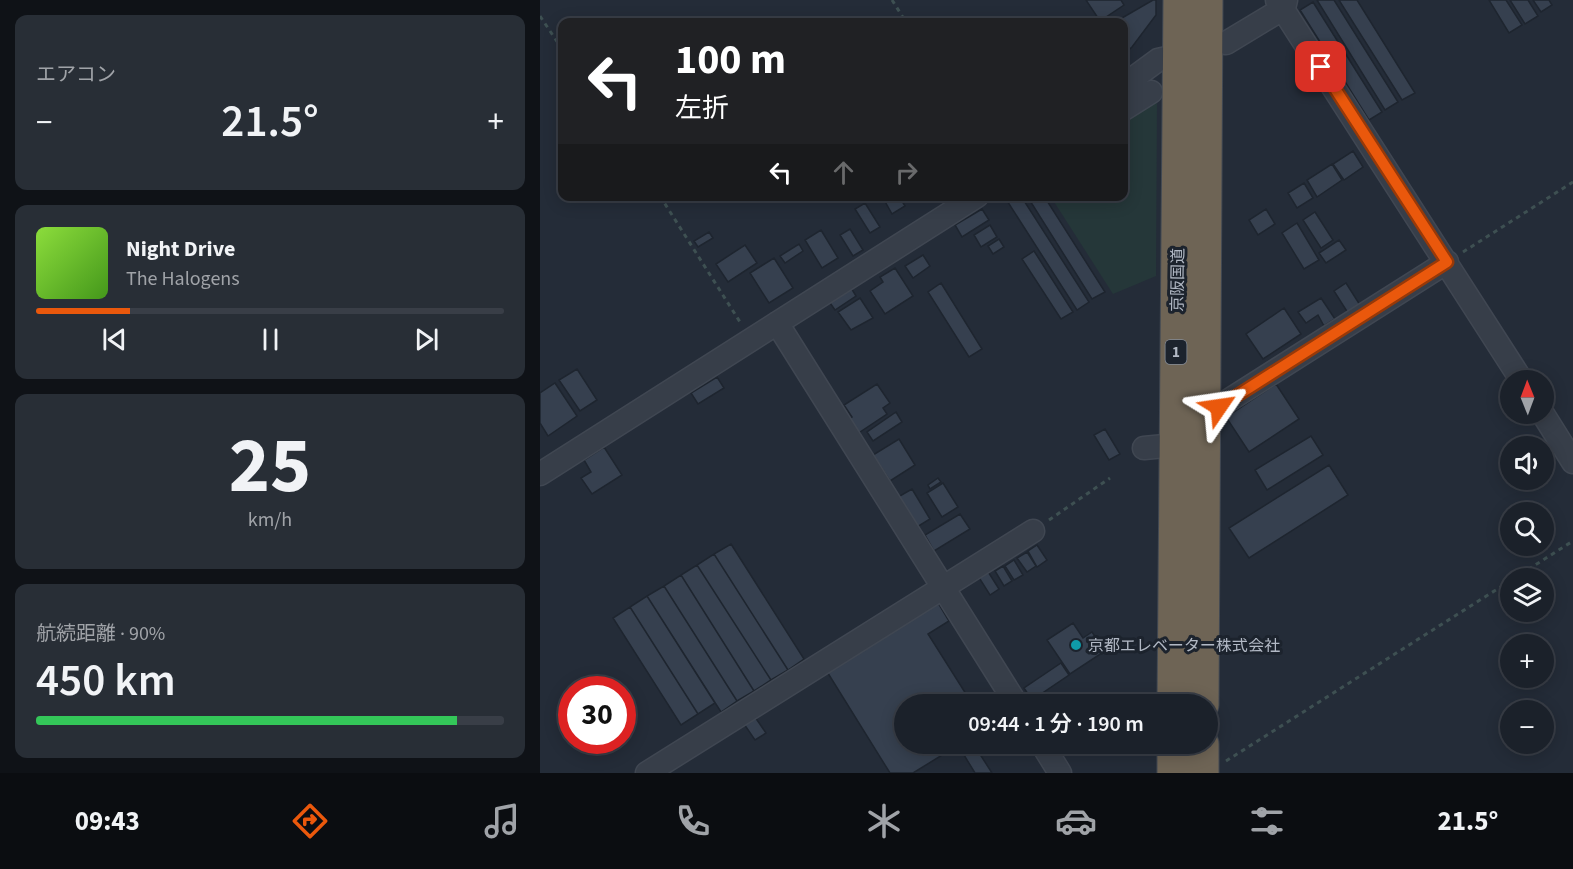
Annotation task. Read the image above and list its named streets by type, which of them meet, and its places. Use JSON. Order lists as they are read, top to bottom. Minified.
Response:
{"streets":{"highway":["京阪国道","1"]},"places":["京都エレベーター株式会社"],"north":"top","page":{"tile":["エアコン",["25","km/h"],["航続距離 · 90%","450 km"]],"turn":["100 m","左折"],"heat":["−","21.5°","+"],"song":["Night Drive","The Halogens"],"map_buttons":["+","−"],"limit":"30","trip":"09:44 · 1 分 · 190 m","tabs":["09:43","21.5°"]}}
